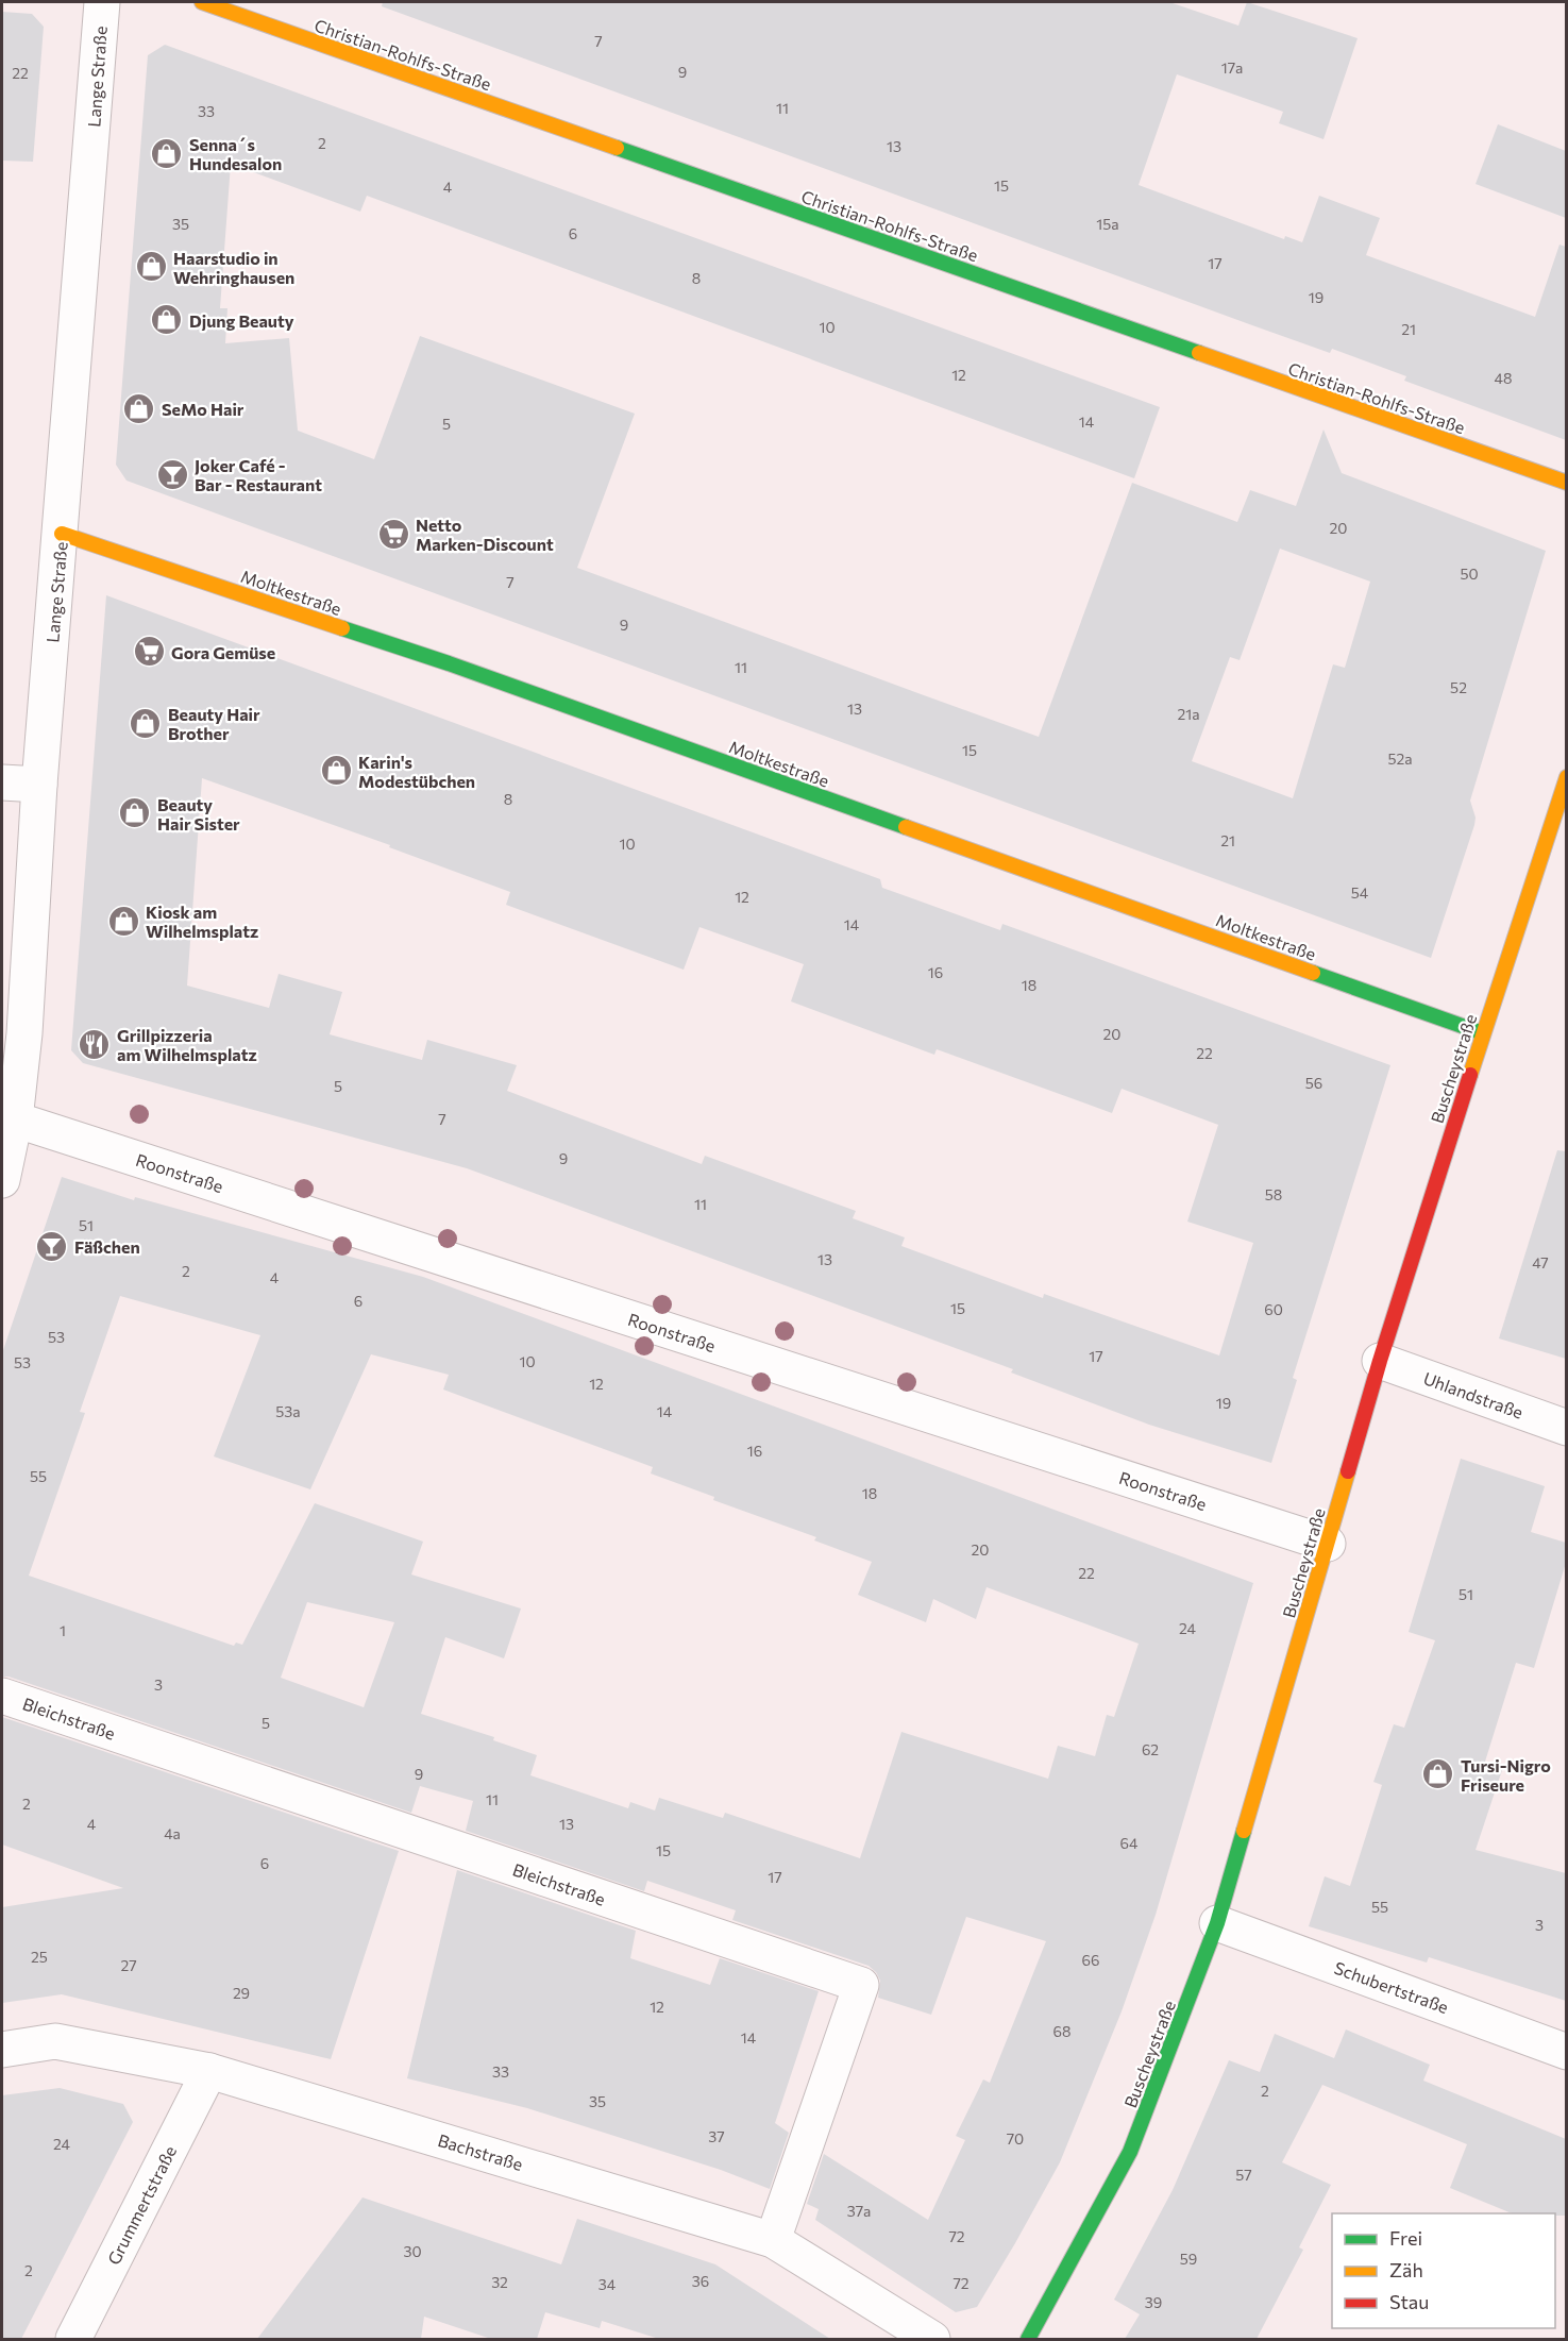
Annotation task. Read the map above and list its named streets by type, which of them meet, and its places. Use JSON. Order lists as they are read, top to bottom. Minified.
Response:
{"streets":{"street":["Christian-Rohlfs-Straße","Lange Straße","Moltkestraße","Buscheystraße","Roonstraße","Uhlandstraße","Bleichstraße","Schubertstraße","Bachstraße","Grummertstraße"]},"crossings":[["Lange Straße","Moltkestraße"],["Lange Straße","Roonstraße"],["Moltkestraße","Buscheystraße"],["Buscheystraße","Roonstraße"],["Buscheystraße","Uhlandstraße"],["Buscheystraße","Schubertstraße"],["Bleichstraße","Bachstraße"],["Bachstraße","Grummertstraße"]],"places":{"shop":["Senna´s Hundesalon","Haarstudio in Wehringhausen","Djung Beauty","SeMo Hair","Beauty Hair Brother","Karin's Modestübchen","Beauty Hair Sister","Kiosk am Wilhelmsplatz","Tursi-Nigro Friseure"],"bar":["Joker Café - Bar - Restaurant","Fäßchen"],"supermarket":["Netto Marken-Discount","Gora Gemüse"],"restaurant":["Grillpizzeria am Wilhelmsplatz"]},"house_numbers":["7","17a","9","22","11","33","2","13","15","4","35","15a","6","17","8","19","10","21","12","48","14","5","20","50","7","9","11","52","13","21a","15","52a","8","21","10","54","12","14","16","18","20","22","56","5","7","9","58","11","51","13","47","2","4","6","15","60","53","17","10","53","12","19","53a","14","16","55","18","20","22","51","24","1","3","5","62","9","11","2","4","13","4a","64","15","6","17","55","3","25","66","27","29","12","68","14","33","2","35","37","70","24","57","37a","72","30","59","2","36","32","72","34","39"],"legend":["Frei","Zäh","Stau"]}
